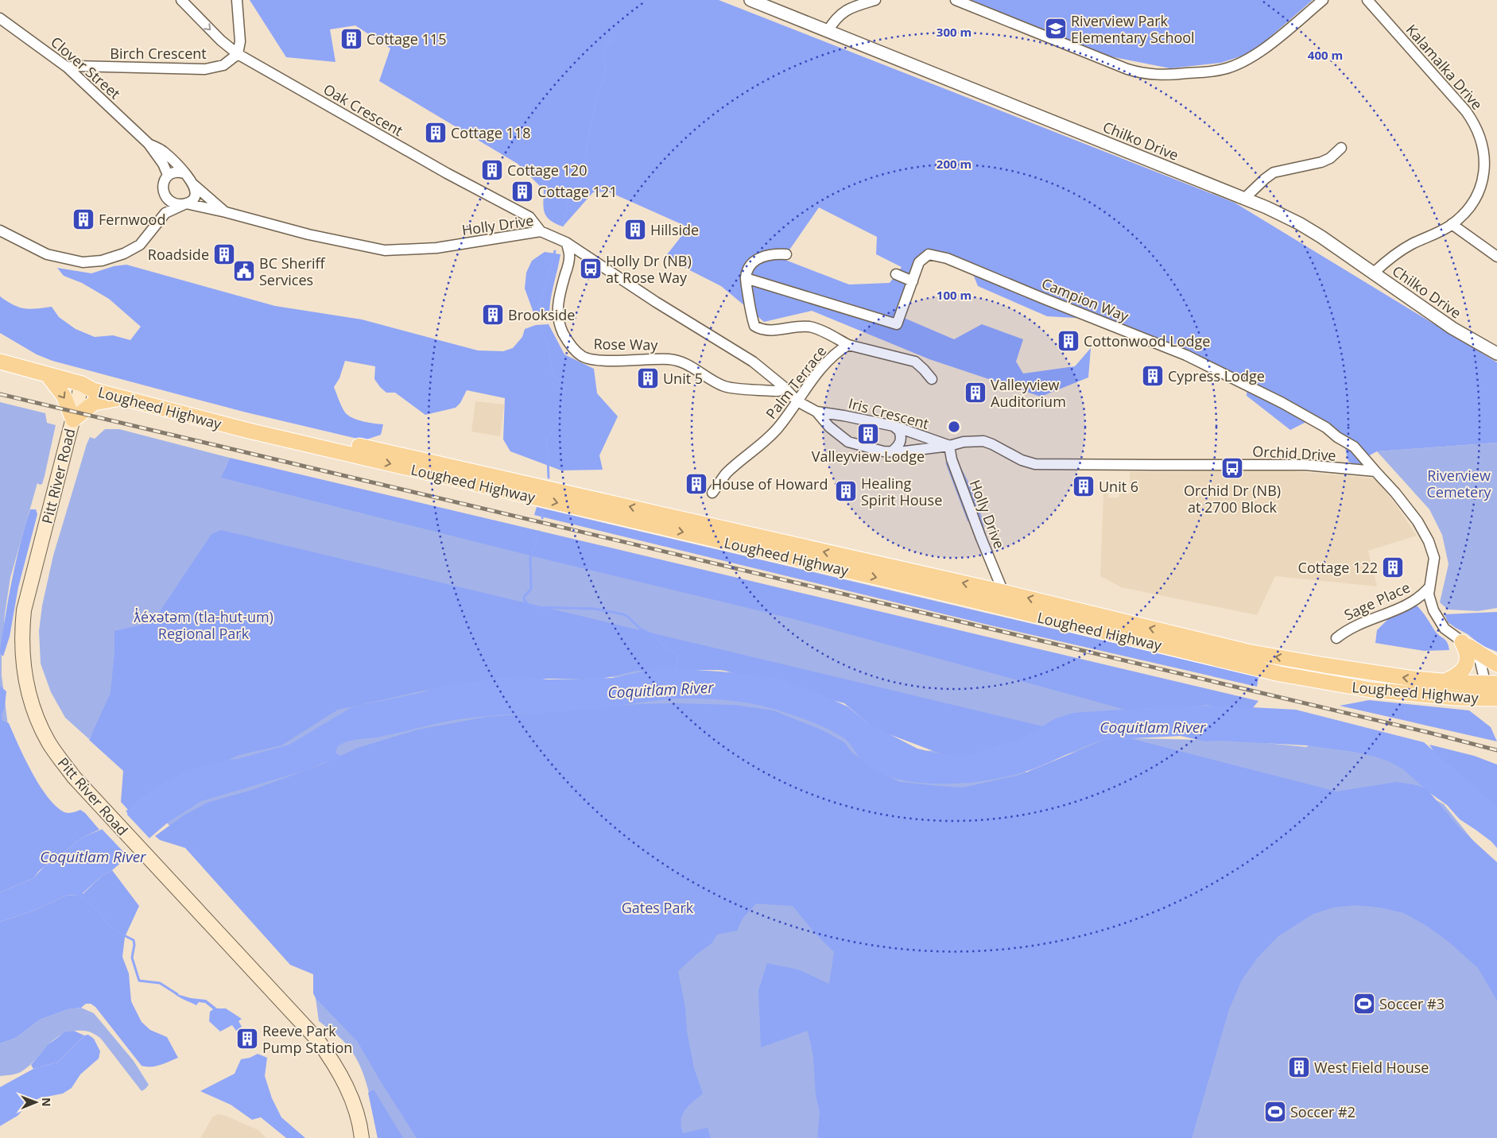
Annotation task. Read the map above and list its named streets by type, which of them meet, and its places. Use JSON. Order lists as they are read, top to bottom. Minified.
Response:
{"streets":{"main road":["Lougheed Highway","Pitt River Road"],"street":["Birch Crescent","Kalamalka Drive","Clover Street","Oak Crescent","Chilko Drive","Holly Drive","Campion Way","Rose Way","Palm Terrace","Iris Crescent","Orchid Drive","Sage Place"]},"crossings":[["Birch Crescent","Clover Street"],["Birch Crescent","Oak Crescent"],["Kalamalka Drive","Chilko Drive"],["Clover Street","Holly Drive"],["Oak Crescent","Holly Drive"],["Holly Drive","Rose Way"],["Holly Drive","Palm Terrace"],["Holly Drive","Lougheed Highway"],["Holly Drive","Iris Crescent"],["Holly Drive","Orchid Drive"],["Campion Way","Palm Terrace"],["Campion Way","Orchid Drive"],["Palm Terrace","Iris Crescent"],["Lougheed Highway","Pitt River Road"],["Iris Crescent","Orchid Drive"]],"water":["Coquitlam River"],"parks":["Riverview Cemetery","ƛ̓éxətəm (tla-hut-um) Regional Park","Gates Park"],"places":{"school or university":["Riverview Park Elementary School"],"building":["Cottage 115","Cottage 118","Cottage 120","Cottage 121","Fernwood","Hillside","Roadside","Brookside","Cottonwood Lodge","Cypress Lodge","Unit 5","Valleyview Auditorium","Valleyview Lodge","House of Howard","Unit 6","Healing Spirit House","Cottage 122","Reeve Park Pump Station","West Field House"],"bus stop":["Holly Dr (NB) at Rose Way","Orchid Dr (NB) at 2700 Block"],"public building":["BC Sheriff Services"],"sports":["Soccer #3","Soccer #2"]},"north":"right","rings":["300 m","400 m","200 m","100 m"]}
